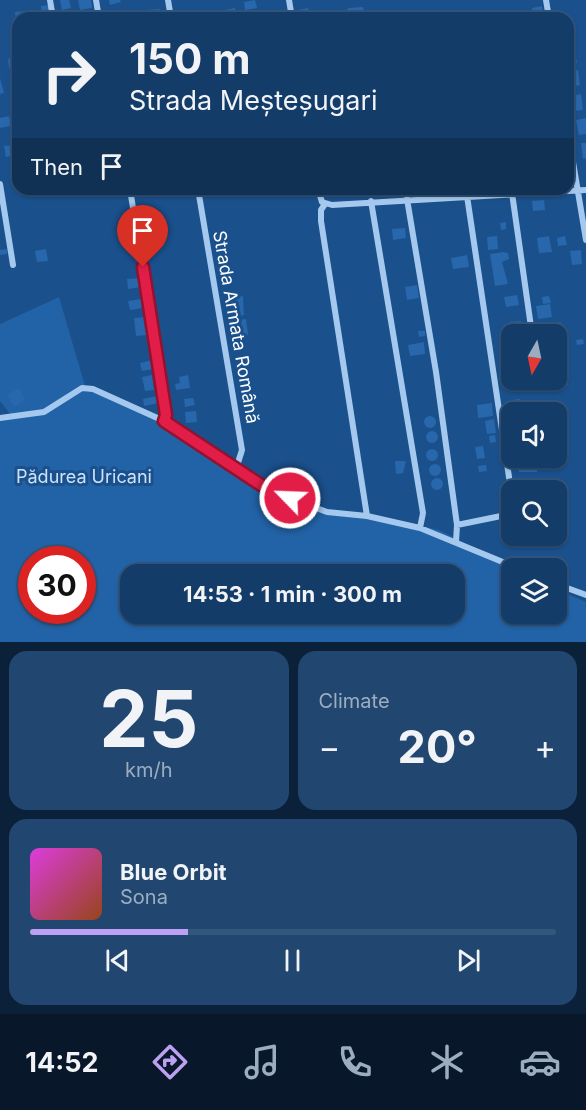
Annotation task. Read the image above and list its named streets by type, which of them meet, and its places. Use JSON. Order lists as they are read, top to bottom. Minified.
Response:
{"streets":{"street":["Strada Armata Română"]},"parks":["Pădurea Uricani"],"north":"bottom","page":{"turn":["150 m","Strada Meșteșugari"],"then":"Then","limit":"30","trip":"14:53 · 1 min · 300 m","tile":[["25","km/h"],"Climate"],"heat":["−","20°","+"],"song":["Blue Orbit","Sona"],"tabs":"14:52"}}
